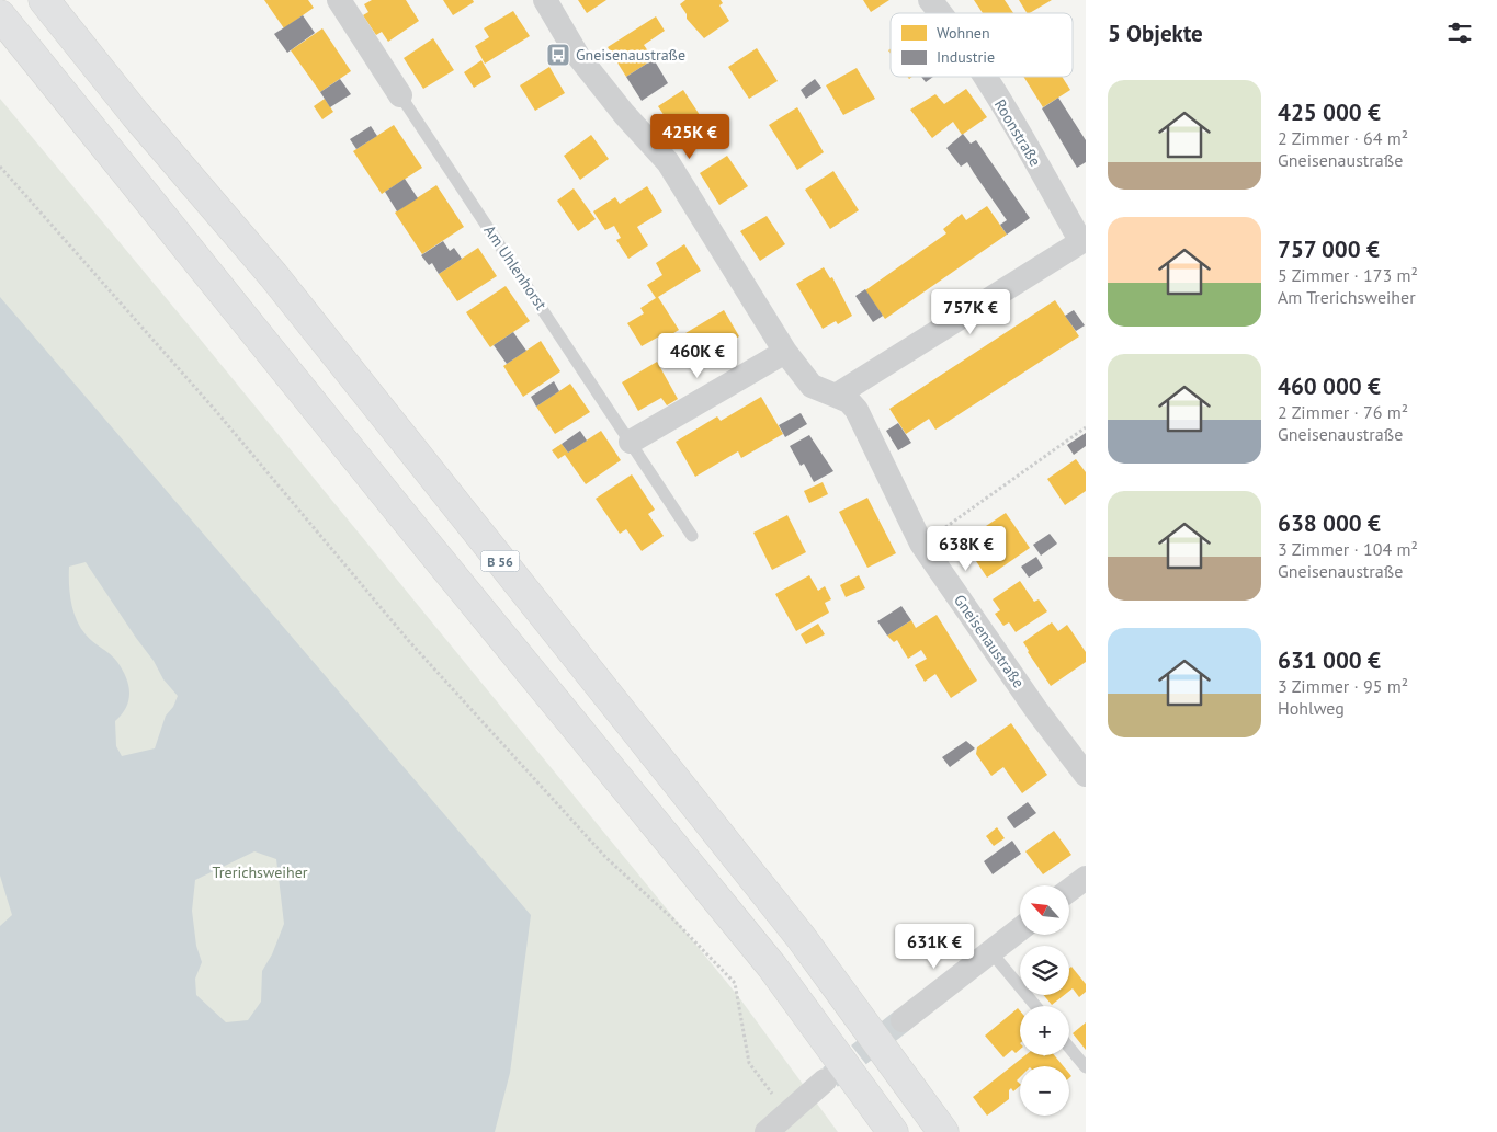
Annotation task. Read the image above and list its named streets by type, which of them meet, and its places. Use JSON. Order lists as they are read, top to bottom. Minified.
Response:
{"streets":{"highway":["B 56"],"street":["Roonstraße","Am Uhlenhorst","Gneisenaustraße"]},"parks":["Trerichsweiher"],"places":{"bus stop":["Gneisenaustraße"]},"legend":["Wohnen","Industrie"],"north":"top left","page":{"heading":"5 Objekte","list":[{"name":"425 000 €","note":"2 Zimmer · 64 m² · Gneisenaustraße"},{"name":"757 000 €","note":"5 Zimmer · 173 m² · Am Trerichsweiher"},{"name":"460 000 €","note":"2 Zimmer · 76 m² · Gneisenaustraße"},{"name":"638 000 €","note":"3 Zimmer · 104 m² · Gneisenaustraße"},{"name":"631 000 €","note":"3 Zimmer · 95 m² · Hohlweg"}],"price":["425K €","757K €","460K €","638K €","631K €"],"map_buttons":["+","−"]}}
